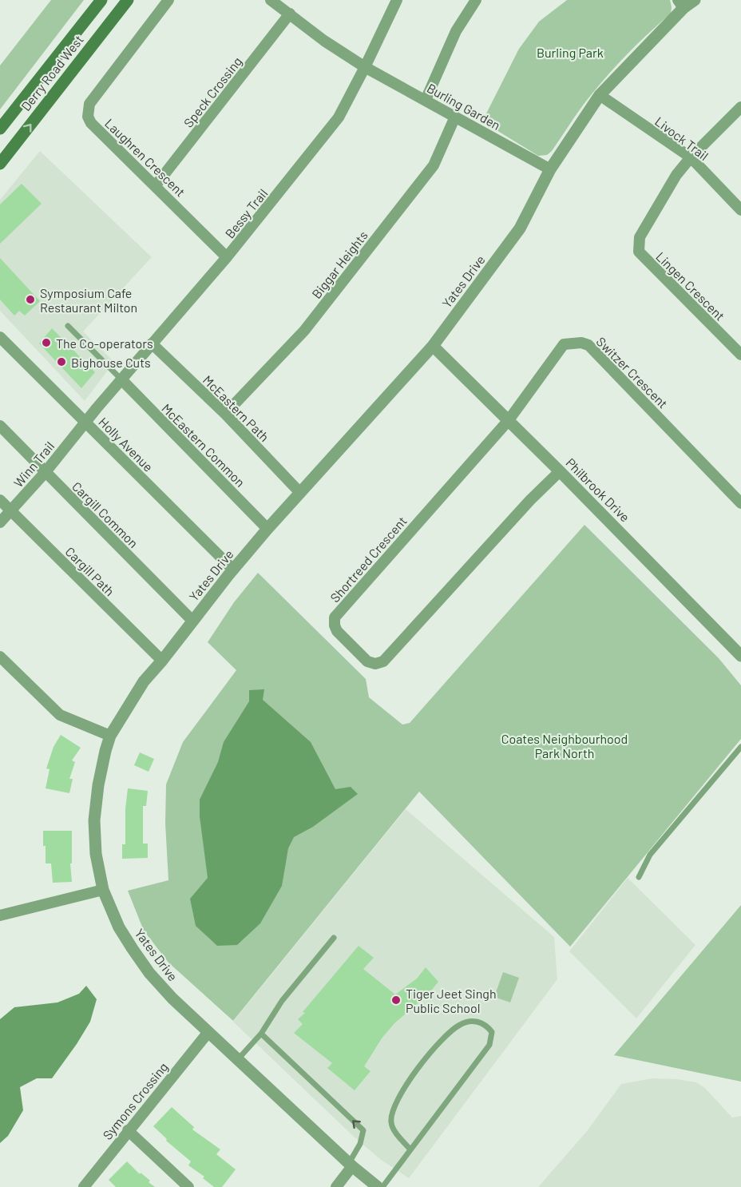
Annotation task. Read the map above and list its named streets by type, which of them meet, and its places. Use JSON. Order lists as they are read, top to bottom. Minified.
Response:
{"streets":{"main road":["Derry Road West"],"street":["Speck Crossing","Burling Garden","Livock Trail","Laughren Crescent","Bessy Trail","Biggar Heights","Yates Drive","Lingen Crescent","Switzer Crescent","McEastern Path","Holly Avenue","McEastern Common","Winn Trail","Philbrook Drive","Cargill Common","Shortreed Crescent","Cargill Path","Symons Crossing"]},"crossings":[["Speck Crossing","Laughren Crescent"],["Burling Garden","Bessy Trail"],["Burling Garden","Biggar Heights"],["Burling Garden","Yates Drive"],["Livock Trail","Yates Drive"],["Livock Trail","Lingen Crescent"],["Laughren Crescent","Bessy Trail"],["Bessy Trail","McEastern Path"],["Bessy Trail","Holly Avenue"],["Bessy Trail","McEastern Common"],["Bessy Trail","Winn Trail"],["Biggar Heights","McEastern Path"],["Yates Drive","McEastern Path"],["Yates Drive","Holly Avenue"],["Yates Drive","McEastern Common"],["Yates Drive","Philbrook Drive"],["Yates Drive","Cargill Common"],["Yates Drive","Cargill Path"],["Yates Drive","Symons Crossing"],["Switzer Crescent","Philbrook Drive"],["Switzer Crescent","Shortreed Crescent"],["Holly Avenue","Winn Trail"],["Winn Trail","Cargill Common"],["Winn Trail","Cargill Path"],["Philbrook Drive","Shortreed Crescent"]],"parks":["Burling Park","Coates Neighbourhood Park North"],"places":["Symposium Cafe Restaurant Milton","The Co-operators","Bighouse Cuts","Tiger Jeet Singh Public School"]}
